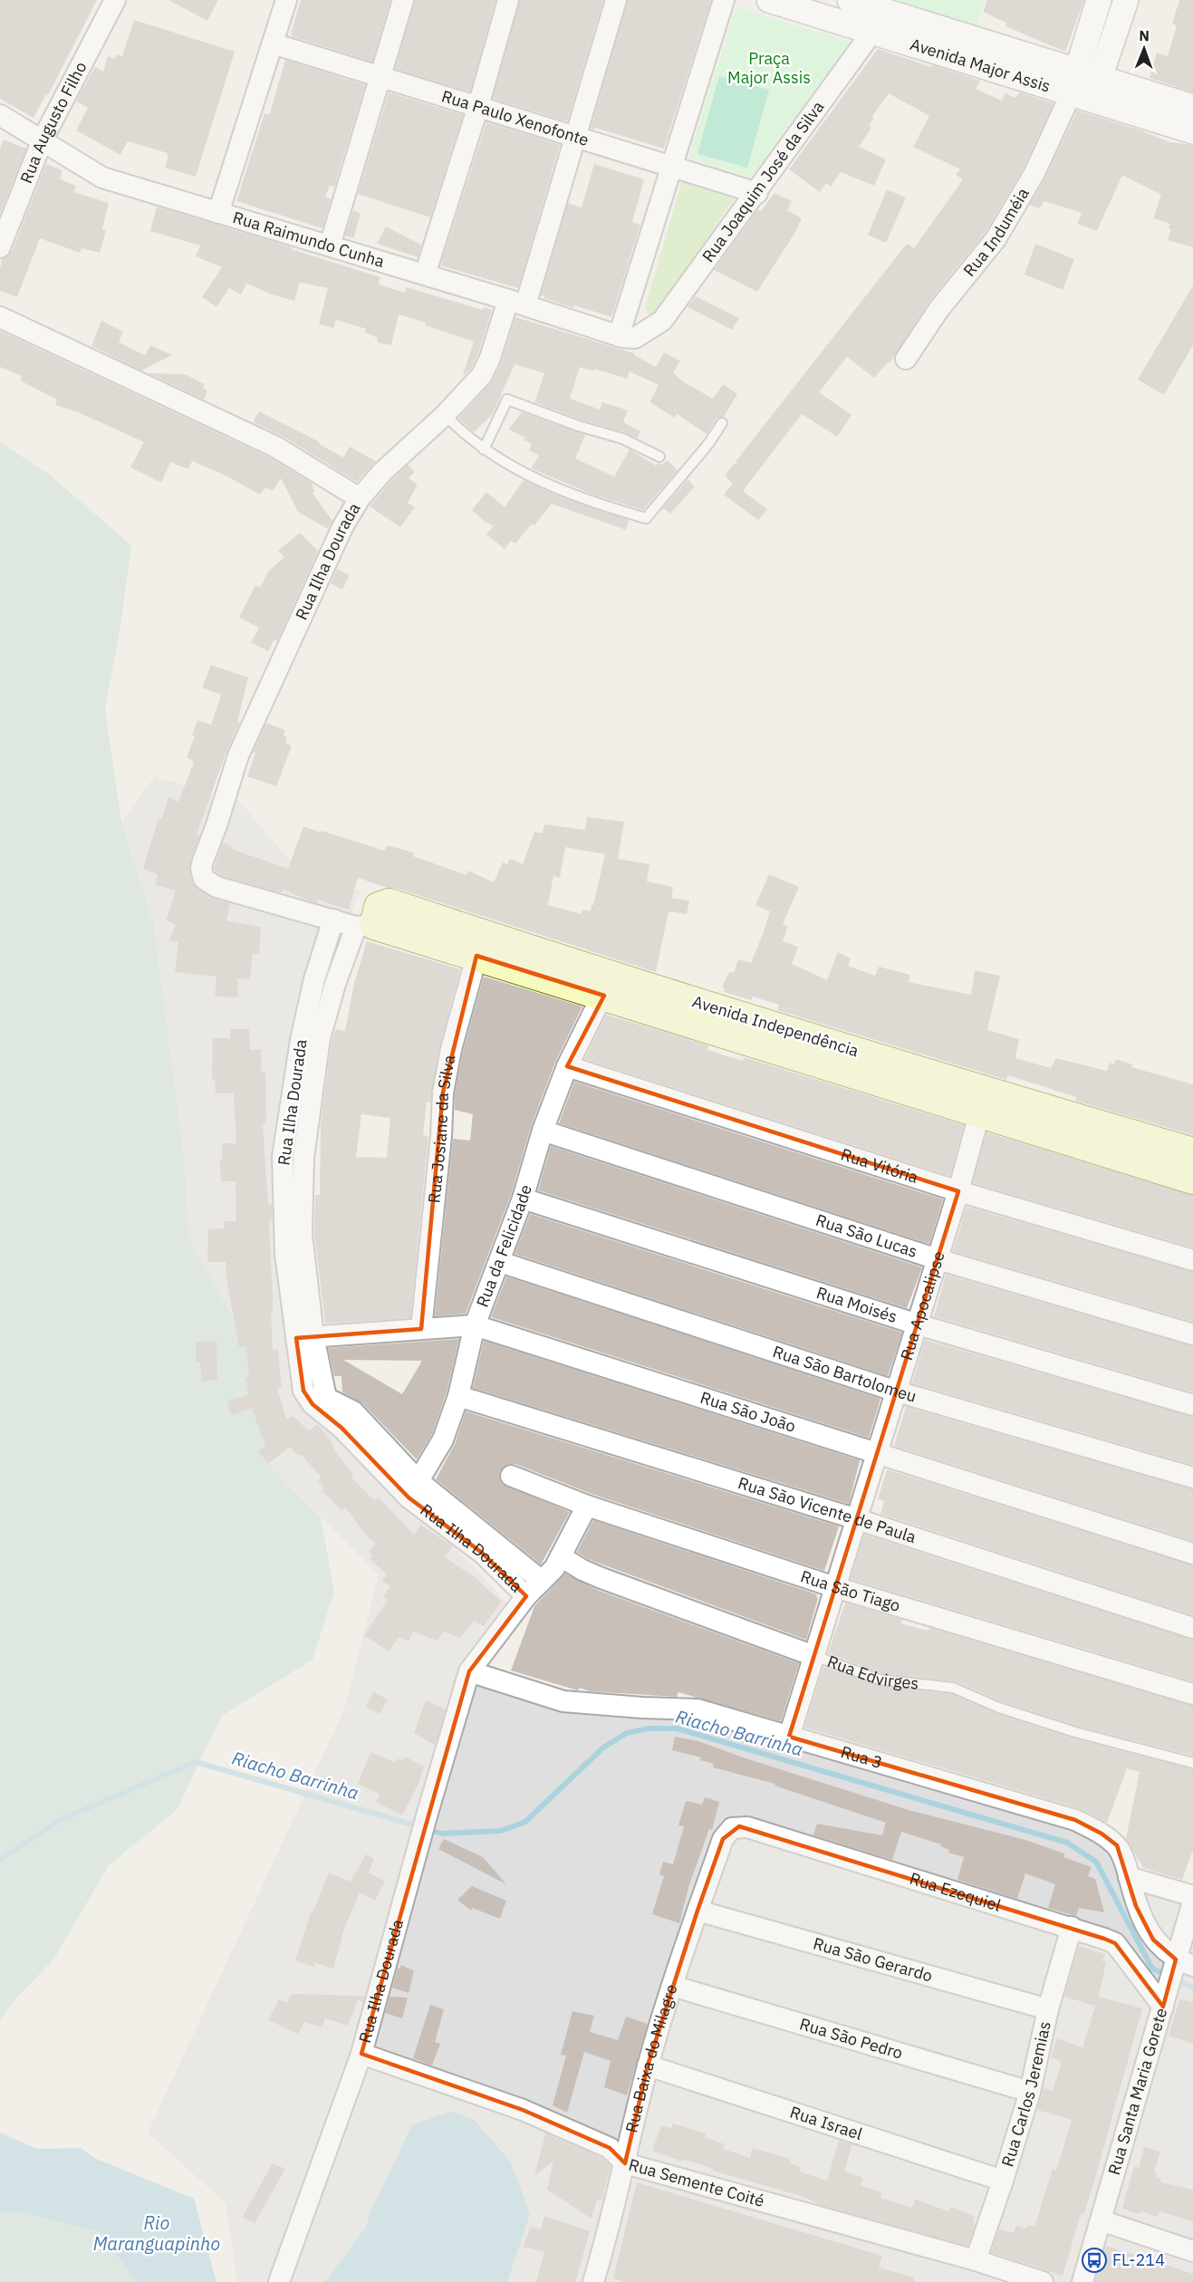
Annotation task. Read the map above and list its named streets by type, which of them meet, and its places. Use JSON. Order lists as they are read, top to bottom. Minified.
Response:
{"streets":{"main road":["Avenida Independência"],"street":["Avenida Major Assis","Rua Paulo Xenofonte","Rua Augusto Filho","Rua Joaquim José da Silva","Rua Induméia","Rua Raimundo Cunha","Rua Ilha Dourada","Rua Josiane da Silva","Rua Vitória","Rua São Lucas","Rua da Felicidade","Rua Moisés","Rua Apocalipse","Rua São Bartolomeu","Rua São João","Rua São Vicente de Paula","Rua São Tiago","Rua Edvirges","Rua 3","Rua Ezequiel","Rua São Gerardo","Rua São Pedro","Rua Baixa do Milagre","Rua Santa Maria Gorete","Rua Carlos Jeremias","Rua Israel","Rua Semente Coité"]},"crossings":[["Avenida Major Assis","Rua Joaquim José da Silva"],["Avenida Major Assis","Rua Induméia"],["Rua Paulo Xenofonte","Rua Joaquim José da Silva"],["Rua Paulo Xenofonte","Rua Ilha Dourada"],["Rua Augusto Filho","Rua Raimundo Cunha"],["Rua Joaquim José da Silva","Rua Raimundo Cunha"],["Rua Raimundo Cunha","Rua Ilha Dourada"],["Rua Ilha Dourada","Avenida Independência"],["Rua Ilha Dourada","Rua da Felicidade"],["Rua Ilha Dourada","Rua São João"],["Rua Ilha Dourada","Rua 3"],["Rua Ilha Dourada","Rua Semente Coité"],["Avenida Independência","Rua Josiane da Silva"],["Avenida Independência","Rua da Felicidade"],["Avenida Independência","Rua Apocalipse"],["Rua Josiane da Silva","Rua São João"],["Rua Vitória","Rua da Felicidade"],["Rua Vitória","Rua Apocalipse"],["Rua São Lucas","Rua da Felicidade"],["Rua São Lucas","Rua Apocalipse"],["Rua da Felicidade","Rua Moisés"],["Rua da Felicidade","Rua São Bartolomeu"],["Rua da Felicidade","Rua São João"],["Rua da Felicidade","Rua São Vicente de Paula"],["Rua Moisés","Rua Apocalipse"],["Rua Apocalipse","Rua São Bartolomeu"],["Rua Apocalipse","Rua São João"],["Rua Apocalipse","Rua São Vicente de Paula"],["Rua Apocalipse","Rua São Tiago"],["Rua Apocalipse","Rua Edvirges"],["Rua Apocalipse","Rua 3"],["Rua 3","Rua Santa Maria Gorete"],["Rua Ezequiel","Rua Baixa do Milagre"],["Rua Ezequiel","Rua Santa Maria Gorete"],["Rua Ezequiel","Rua Carlos Jeremias"],["Rua São Gerardo","Rua Baixa do Milagre"],["Rua São Gerardo","Rua Carlos Jeremias"],["Rua São Pedro","Rua Baixa do Milagre"],["Rua São Pedro","Rua Carlos Jeremias"],["Rua Baixa do Milagre","Rua Israel"],["Rua Baixa do Milagre","Rua Semente Coité"],["Rua Carlos Jeremias","Rua Israel"],["Rua Carlos Jeremias","Rua Semente Coité"]],"water":["Riacho Barrinha","Rio Maranguapinho"],"parks":["Praça Major Assis"],"places":{"bus stop":["FL-214"]},"north":"top"}
